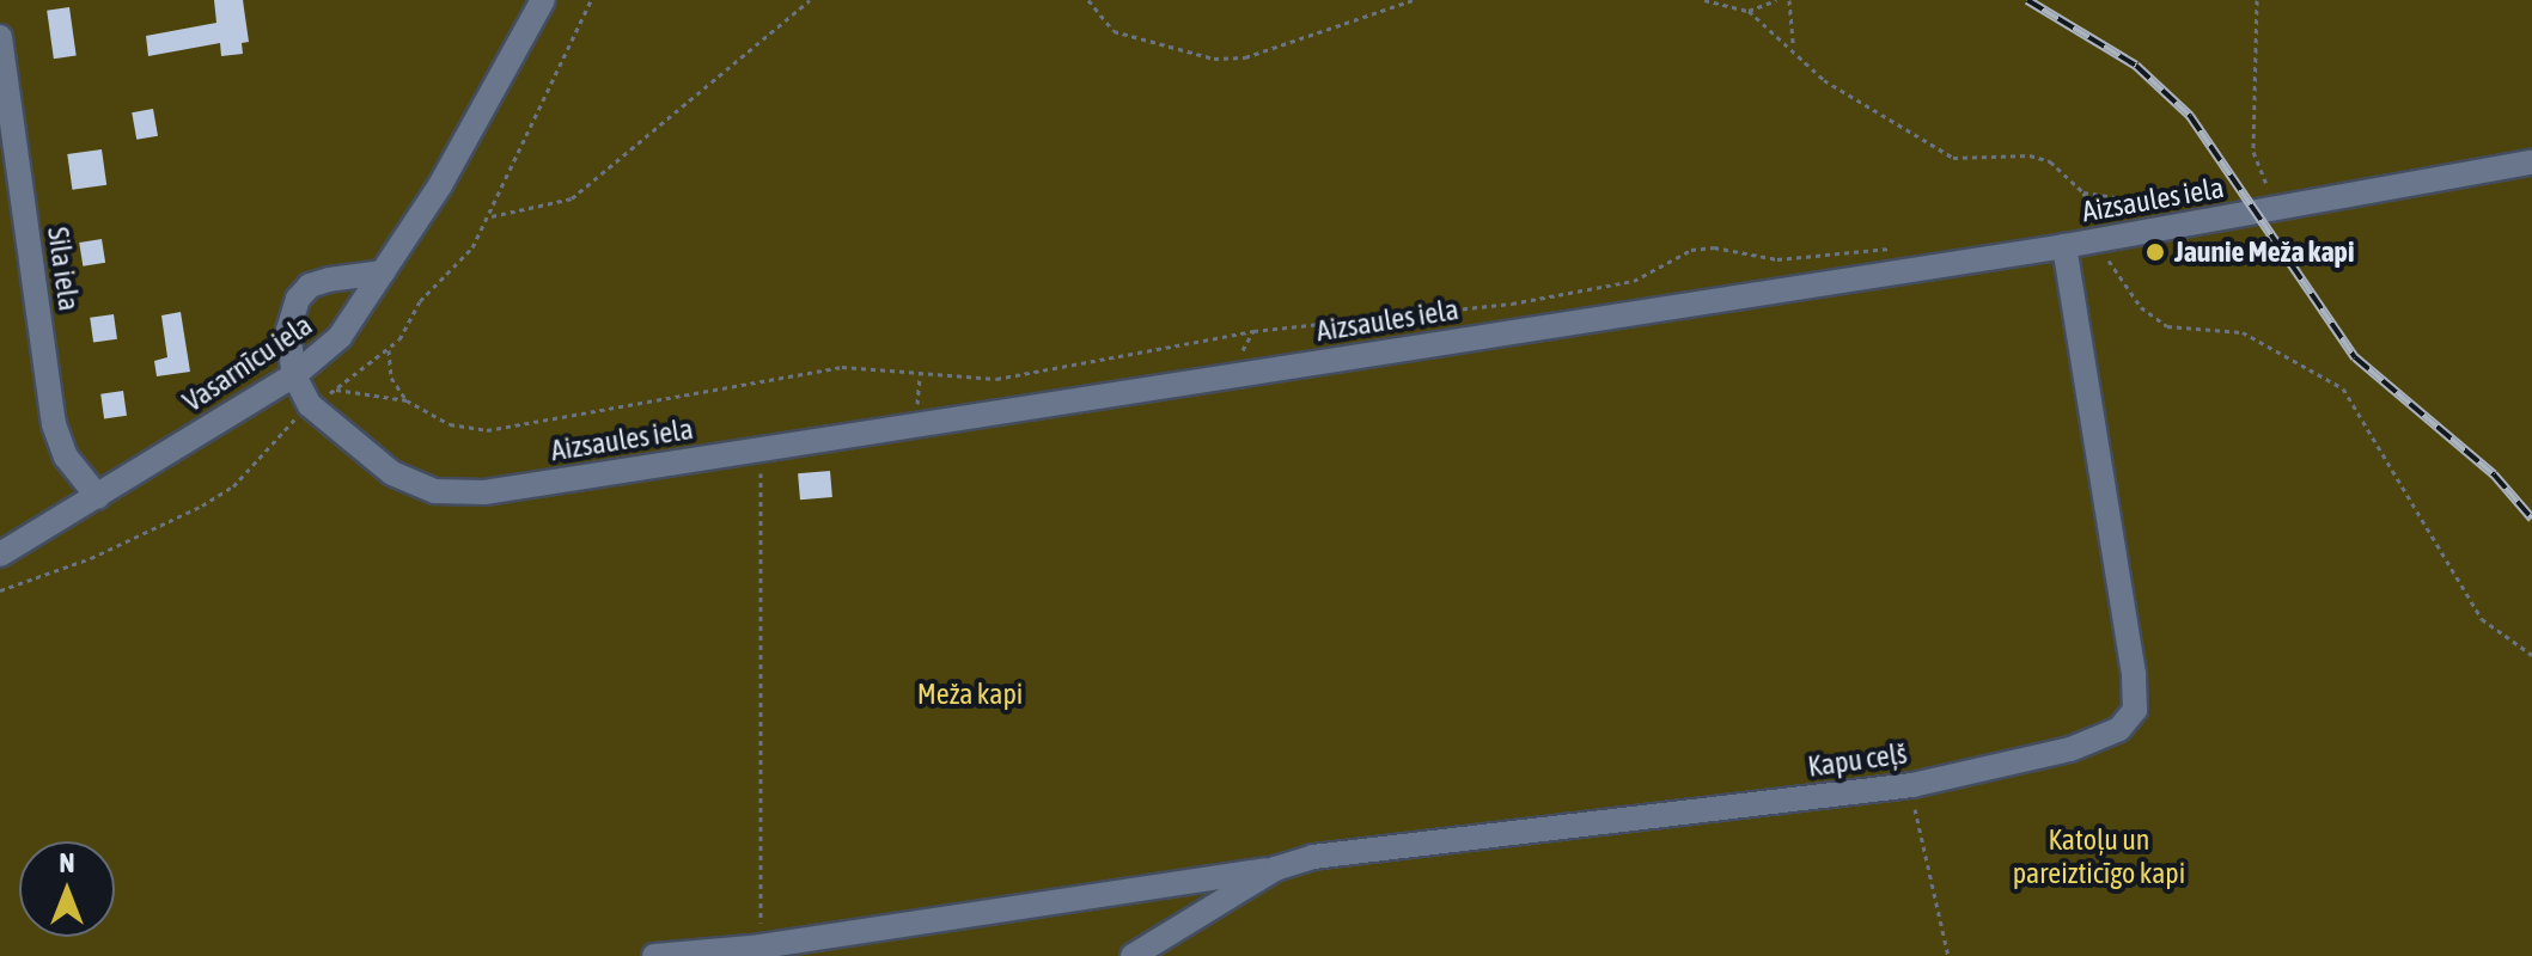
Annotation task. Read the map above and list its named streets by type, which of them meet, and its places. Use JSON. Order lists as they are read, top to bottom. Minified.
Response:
{"streets":{"street":["Aizsaules iela","Sila iela","Vasarnīcu iela","Kapu ceļš"]},"crossings":[["Aizsaules iela","Vasarnīcu iela"],["Aizsaules iela","Kapu ceļš"],["Sila iela","Vasarnīcu iela"]],"parks":["Meža kapi","Katoļu un pareizticīgo kapi"],"places":["Jaunie Meža kapi"],"north":"top"}
